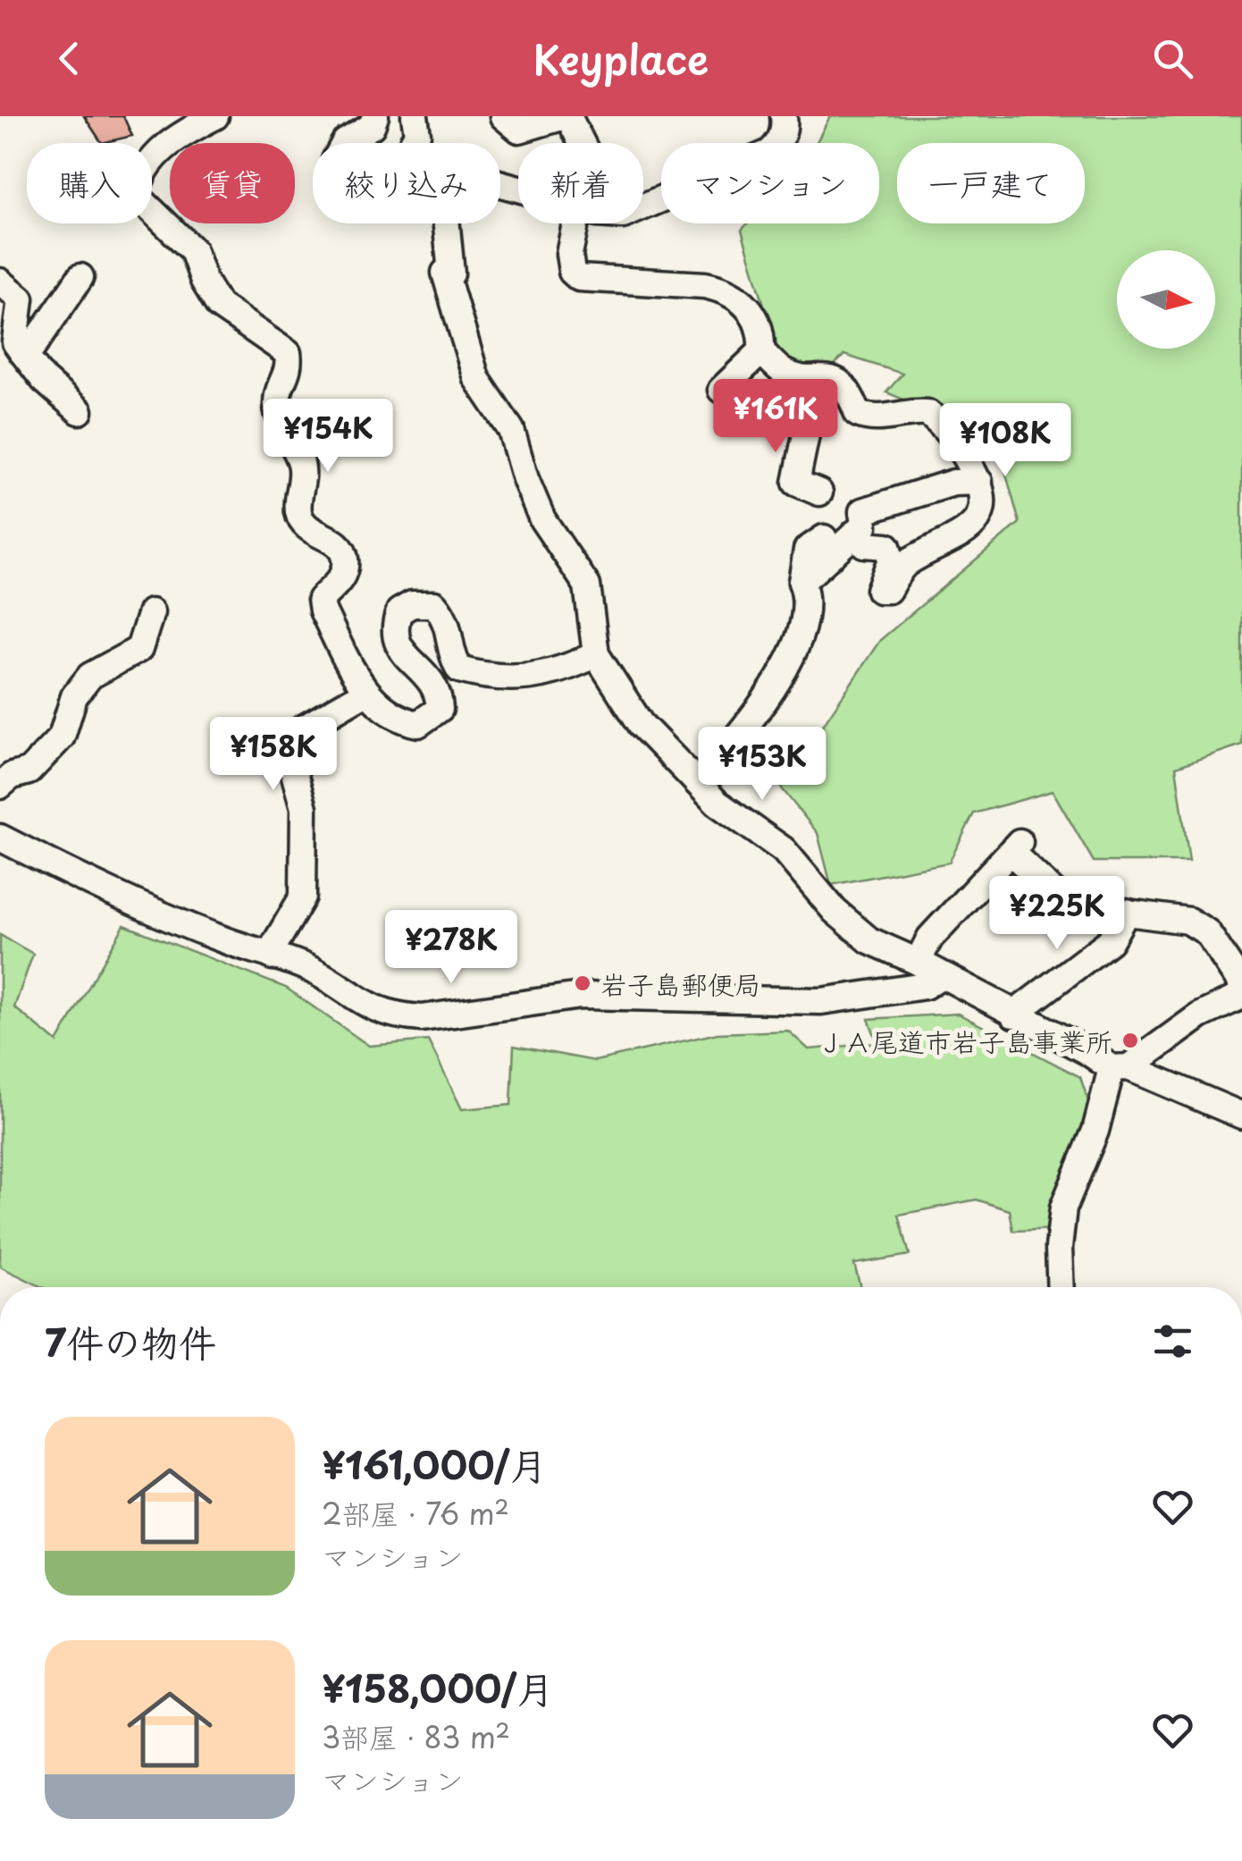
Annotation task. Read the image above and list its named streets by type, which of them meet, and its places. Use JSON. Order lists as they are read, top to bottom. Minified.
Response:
{"places":["岩子島郵便局","ＪＡ尾道市岩子島事業所"],"north":"right","page":{"header":"Keyplace","chip":["購入","賃貸","絞り込み","新着","マンション","一戸建て"],"price":["¥161K","¥154K","¥108K","¥158K","¥153K","¥225K","¥278K"],"heading":"7件の物件","list":[{"name":"¥161,000/月","note":"2部屋 · 76 m² · マンション"},{"name":"¥158,000/月","note":"3部屋 · 83 m² · マンション"}]}}
